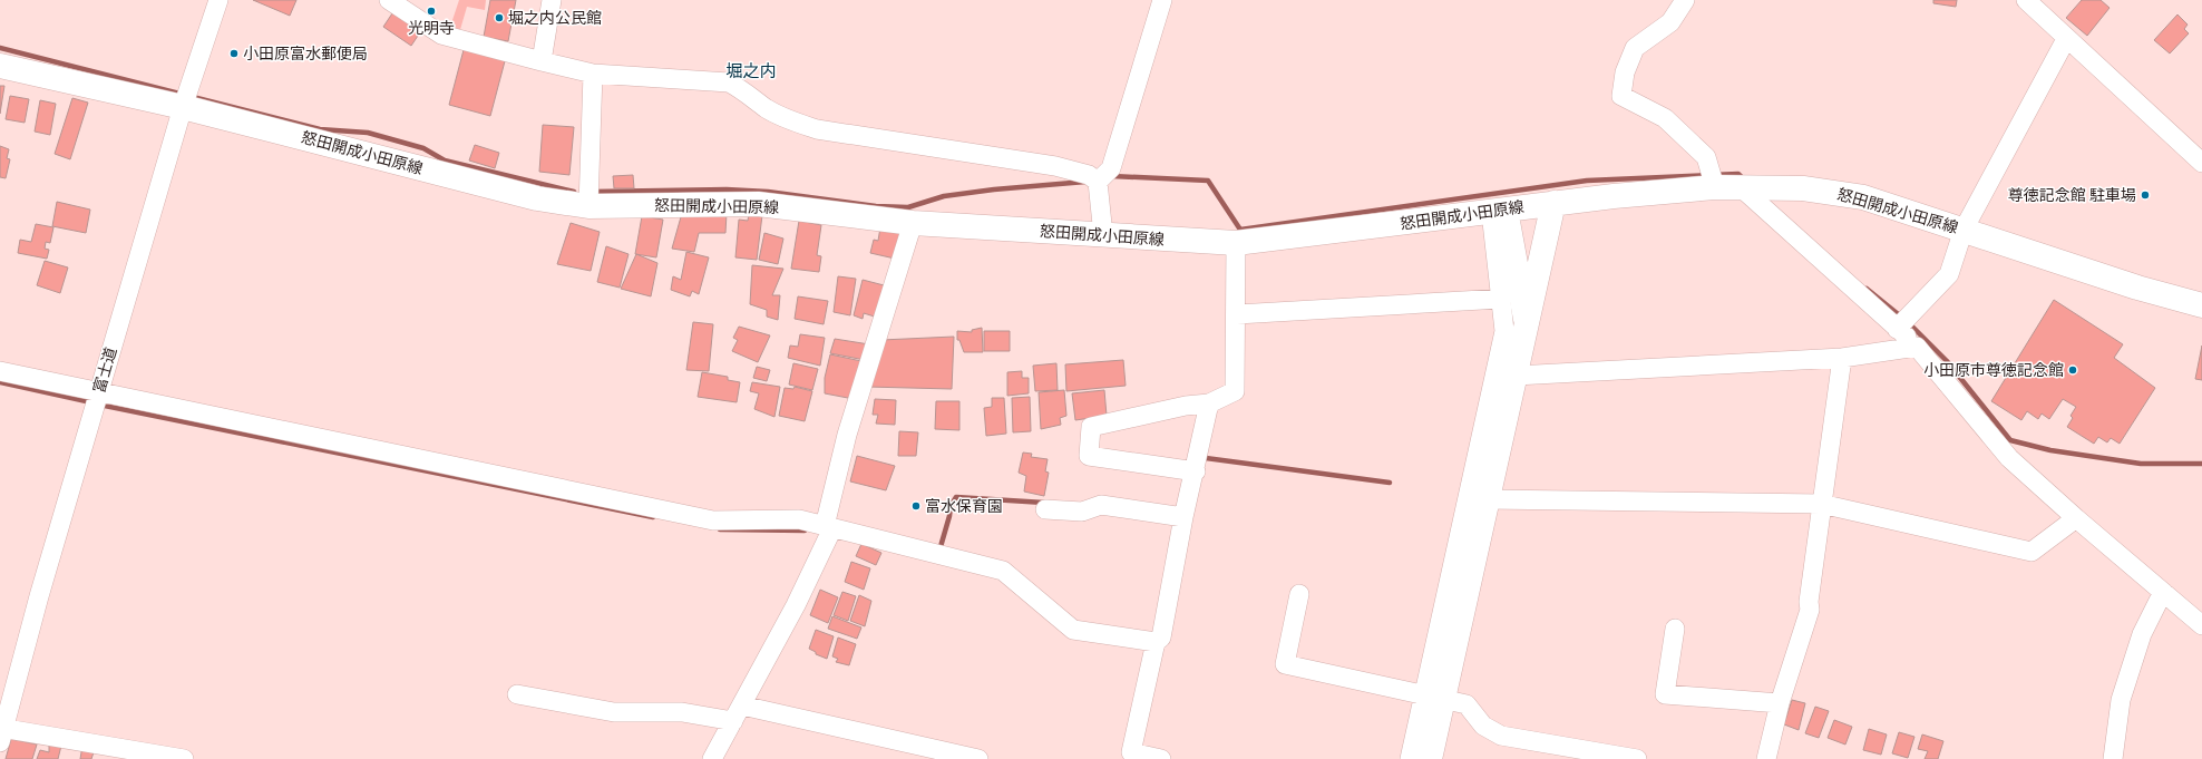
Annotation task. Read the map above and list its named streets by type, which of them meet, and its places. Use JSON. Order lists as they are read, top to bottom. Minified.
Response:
{"streets":{"main road":["怒田開成小田原線"],"street":["富士道"]},"crossings":[["怒田開成小田原線","富士道"]],"districts":["堀之内"],"places":["光明寺","堀之内公民館","小田原富水郵便局","尊徳記念館 駐車場","小田原市尊徳記念館","富水保育園"]}
